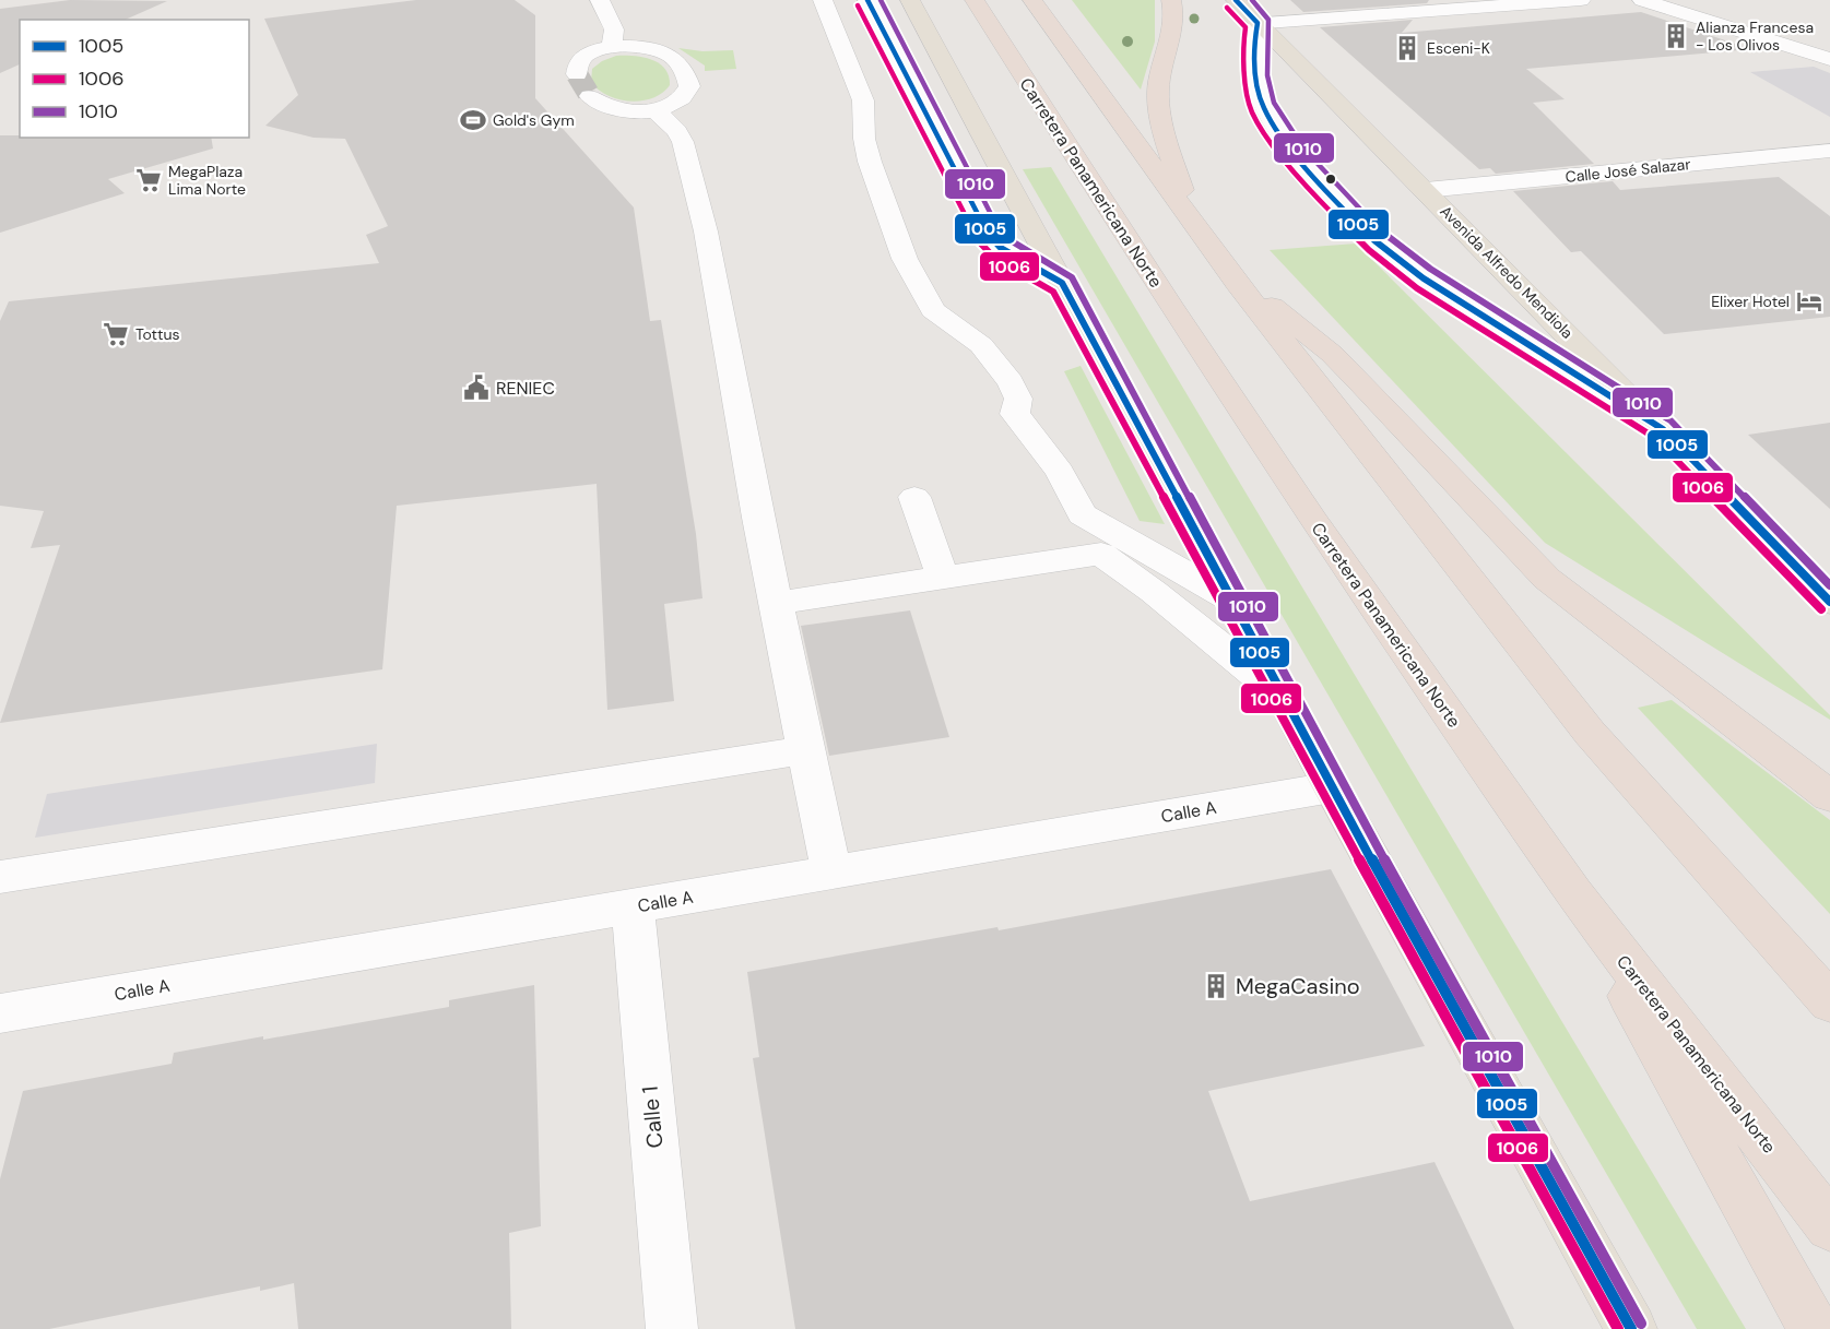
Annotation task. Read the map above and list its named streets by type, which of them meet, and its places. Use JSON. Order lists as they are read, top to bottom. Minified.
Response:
{"streets":{"highway":["Carretera Panamericana Norte"],"main road":["Avenida Alfredo Mendiola"],"street":["Calle José Salazar","Calle A","Calle 1"]},"crossings":[["Calle José Salazar","Avenida Alfredo Mendiola"],["Calle A","Calle 1"]],"places":{"building":["Alianza Francesa - Los Olivos","Esceni-K","MegaCasino"],"sports":["Gold's Gym"],"supermarket":["MegaPlaza Lima Norte","Tottus"],"hotel":["Elixer Hotel"],"public building":["RENIEC"]},"lines":["transit line 1005","transit line 1010","transit line 1006"],"legend":["1005","1006","1010"]}
